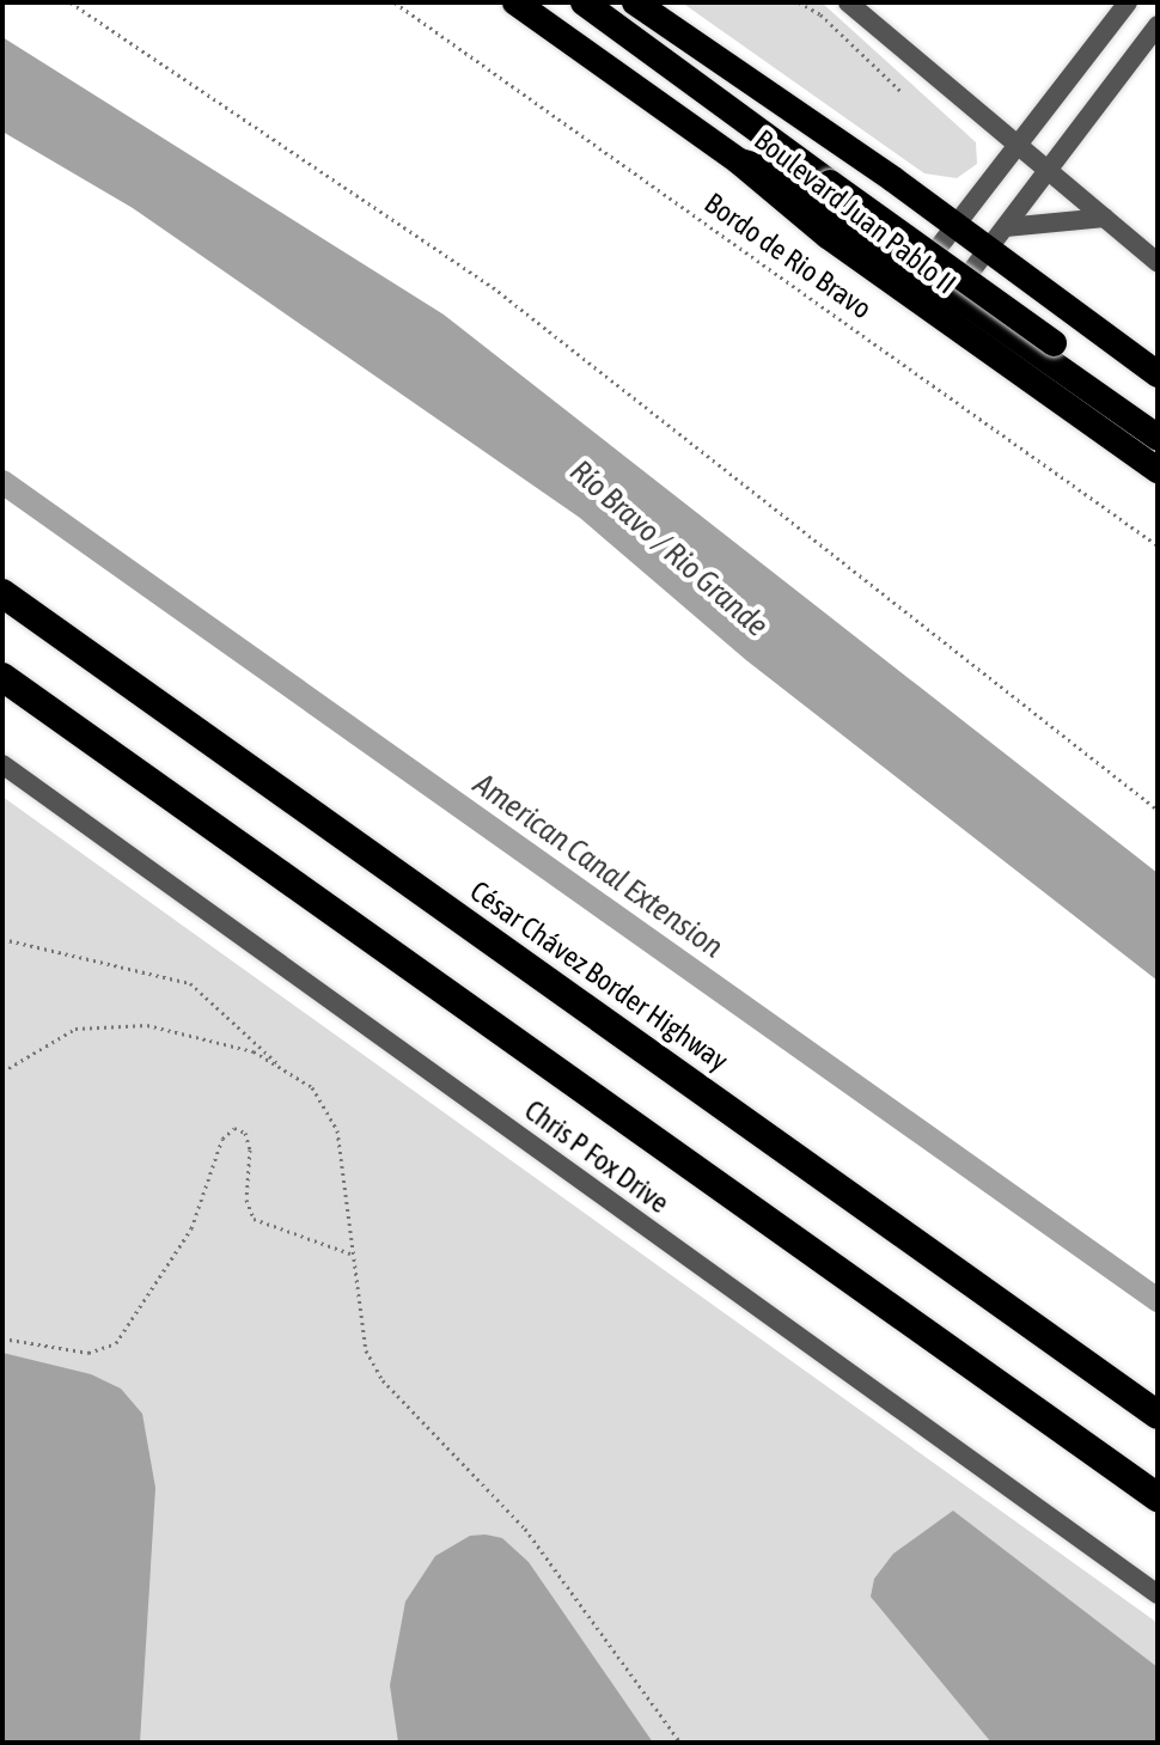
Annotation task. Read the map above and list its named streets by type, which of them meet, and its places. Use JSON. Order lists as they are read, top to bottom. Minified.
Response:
{"streets":{"highway":["Boulevard Juan Pablo II","César Chávez Border Highway"],"street":["Chris P Fox Drive"],"path":["Bordo de Rio Bravo"]},"water":["Río Bravo / Rio Grande","American Canal Extension"]}
